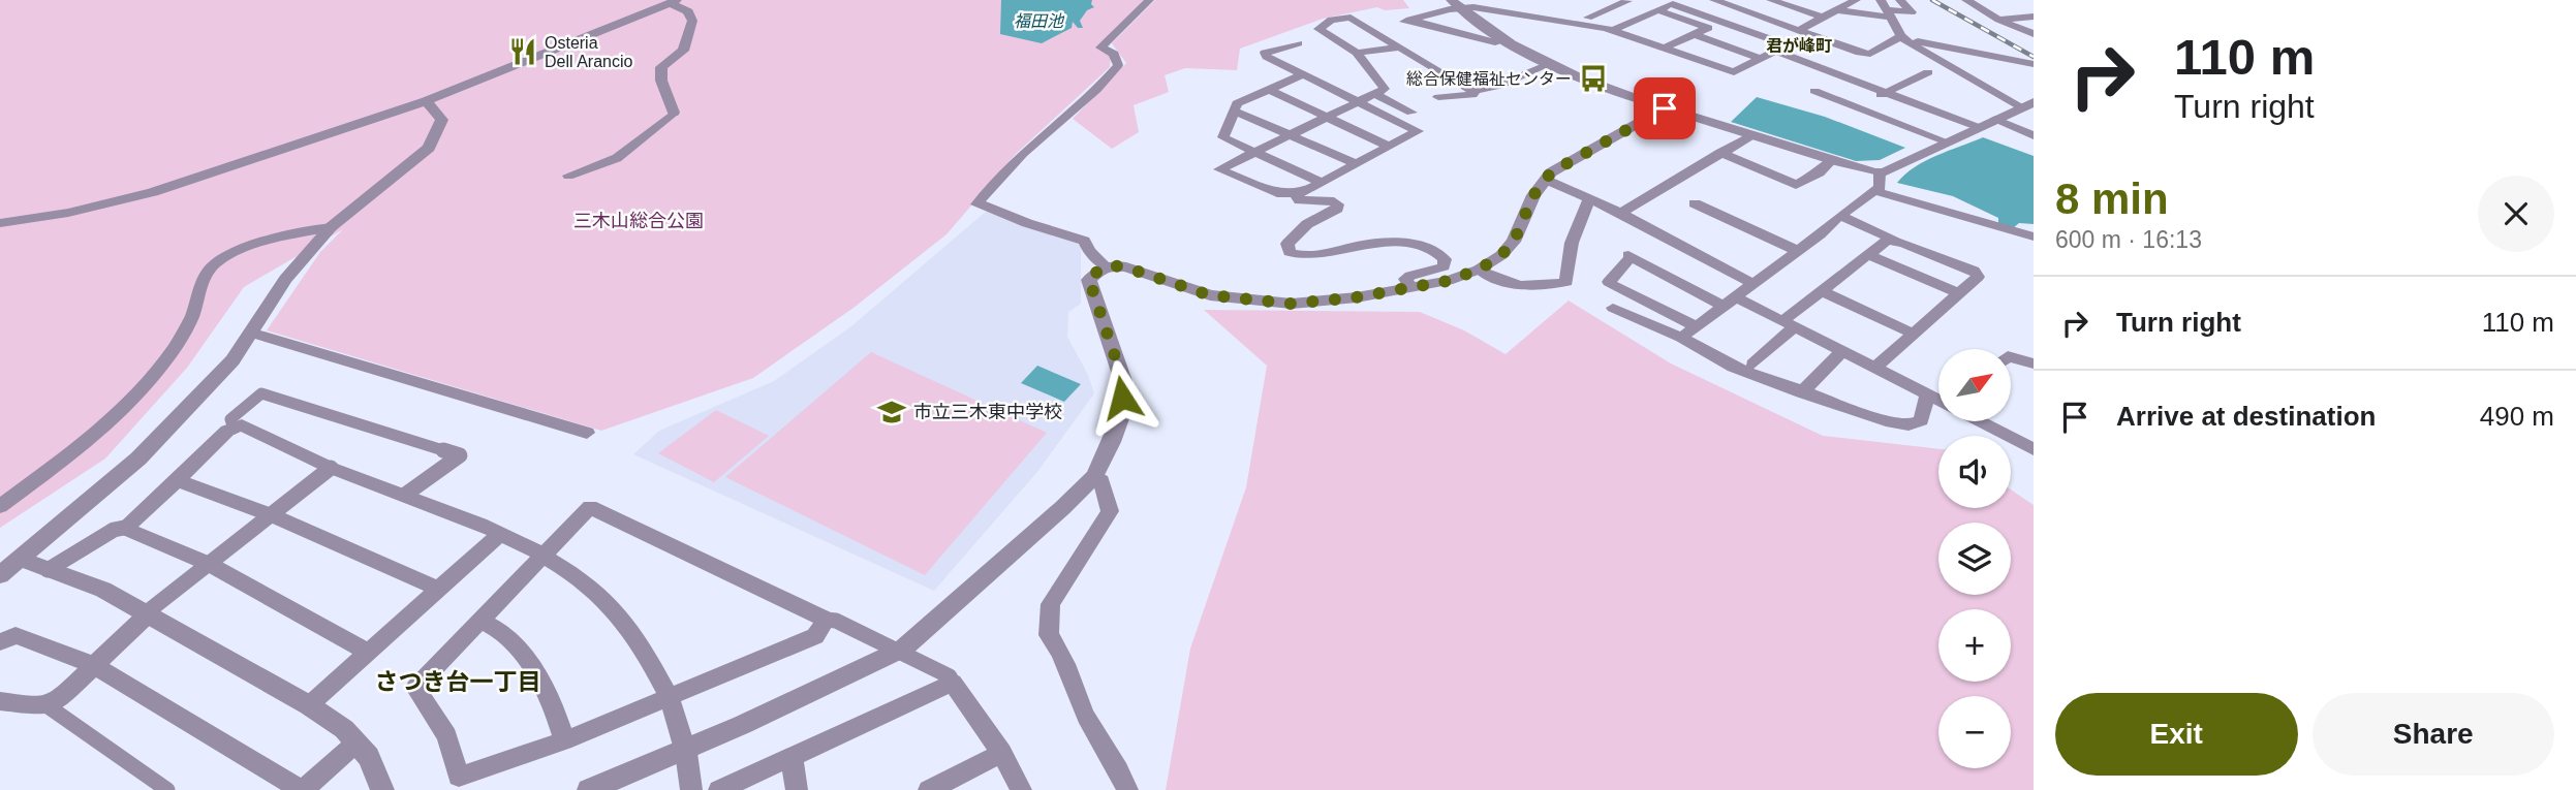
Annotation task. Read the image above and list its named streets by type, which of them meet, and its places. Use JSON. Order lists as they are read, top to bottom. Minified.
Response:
{"districts":["君が峰町","さつき台一丁目"],"water":["福田池"],"parks":["三木山総合公園"],"places":{"restaurant":["Osteria Dell Arancio"],"bus stop":["総合保健福祉センター"],"school or university":["市立三木東中学校"]},"north":"top right","page":{"turn":["110 m","Turn right"],"heading":["8 min","600 m · 16:13"],"list":[{"name":"Turn right","value":"110 m"},{"name":"Arrive at destination","value":"490 m"}],"map_buttons":["+","−"],"buttons":["Exit","Share"]}}
